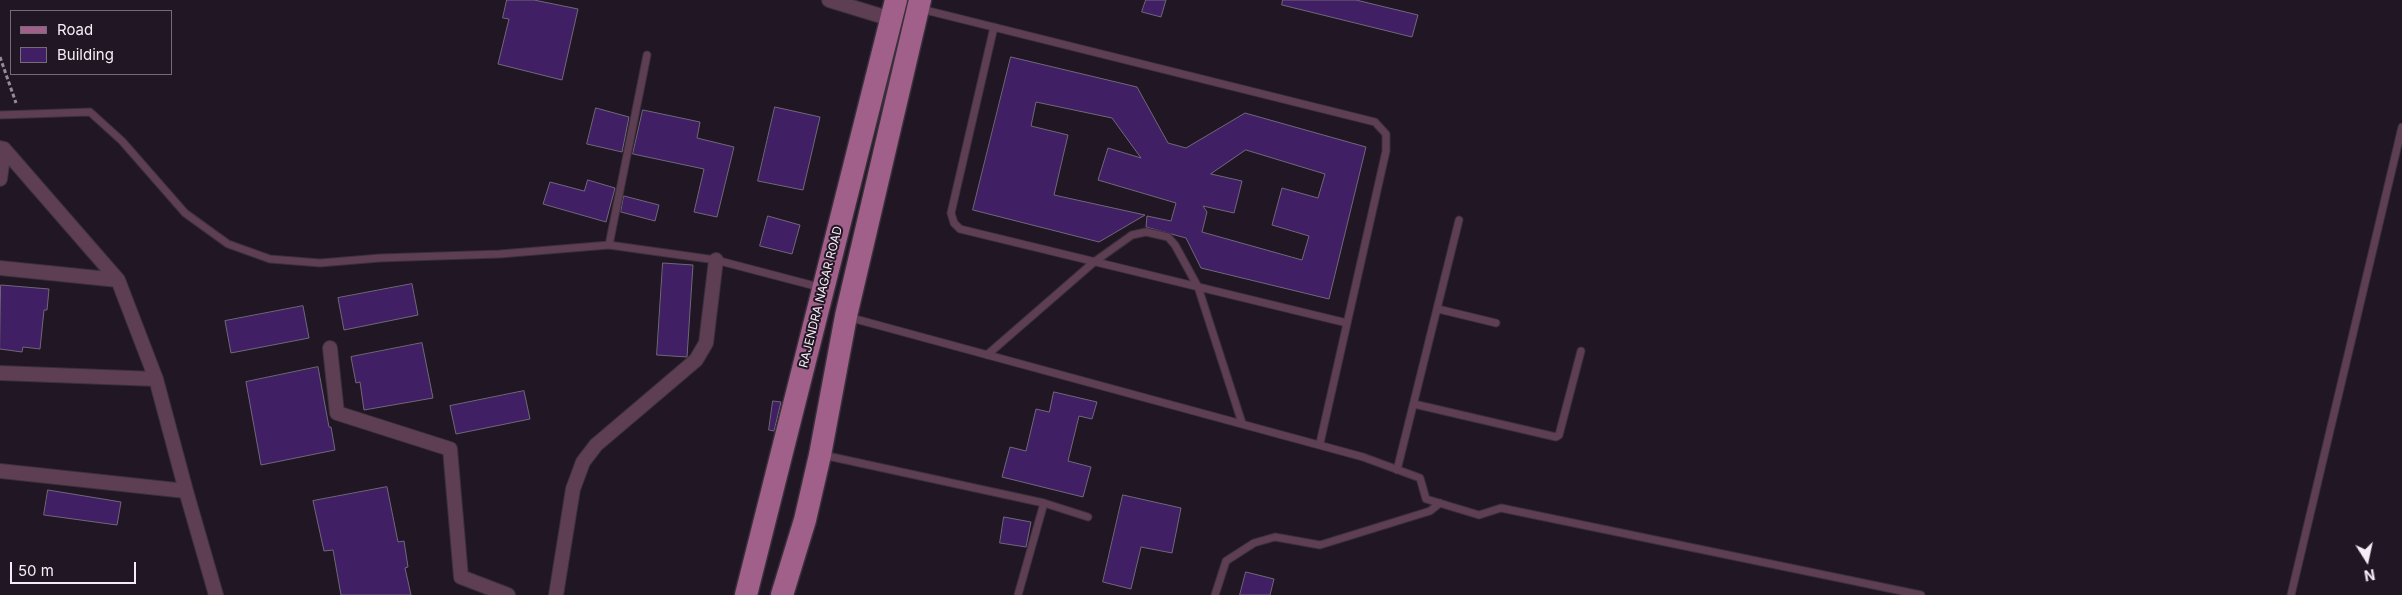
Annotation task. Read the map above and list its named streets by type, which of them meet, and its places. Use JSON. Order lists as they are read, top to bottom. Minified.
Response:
{"streets":{"main road":["RAJENDRA NAGAR ROAD"]},"legend":["Road","Building"],"scale_bar":"50 m","north":"bottom"}
